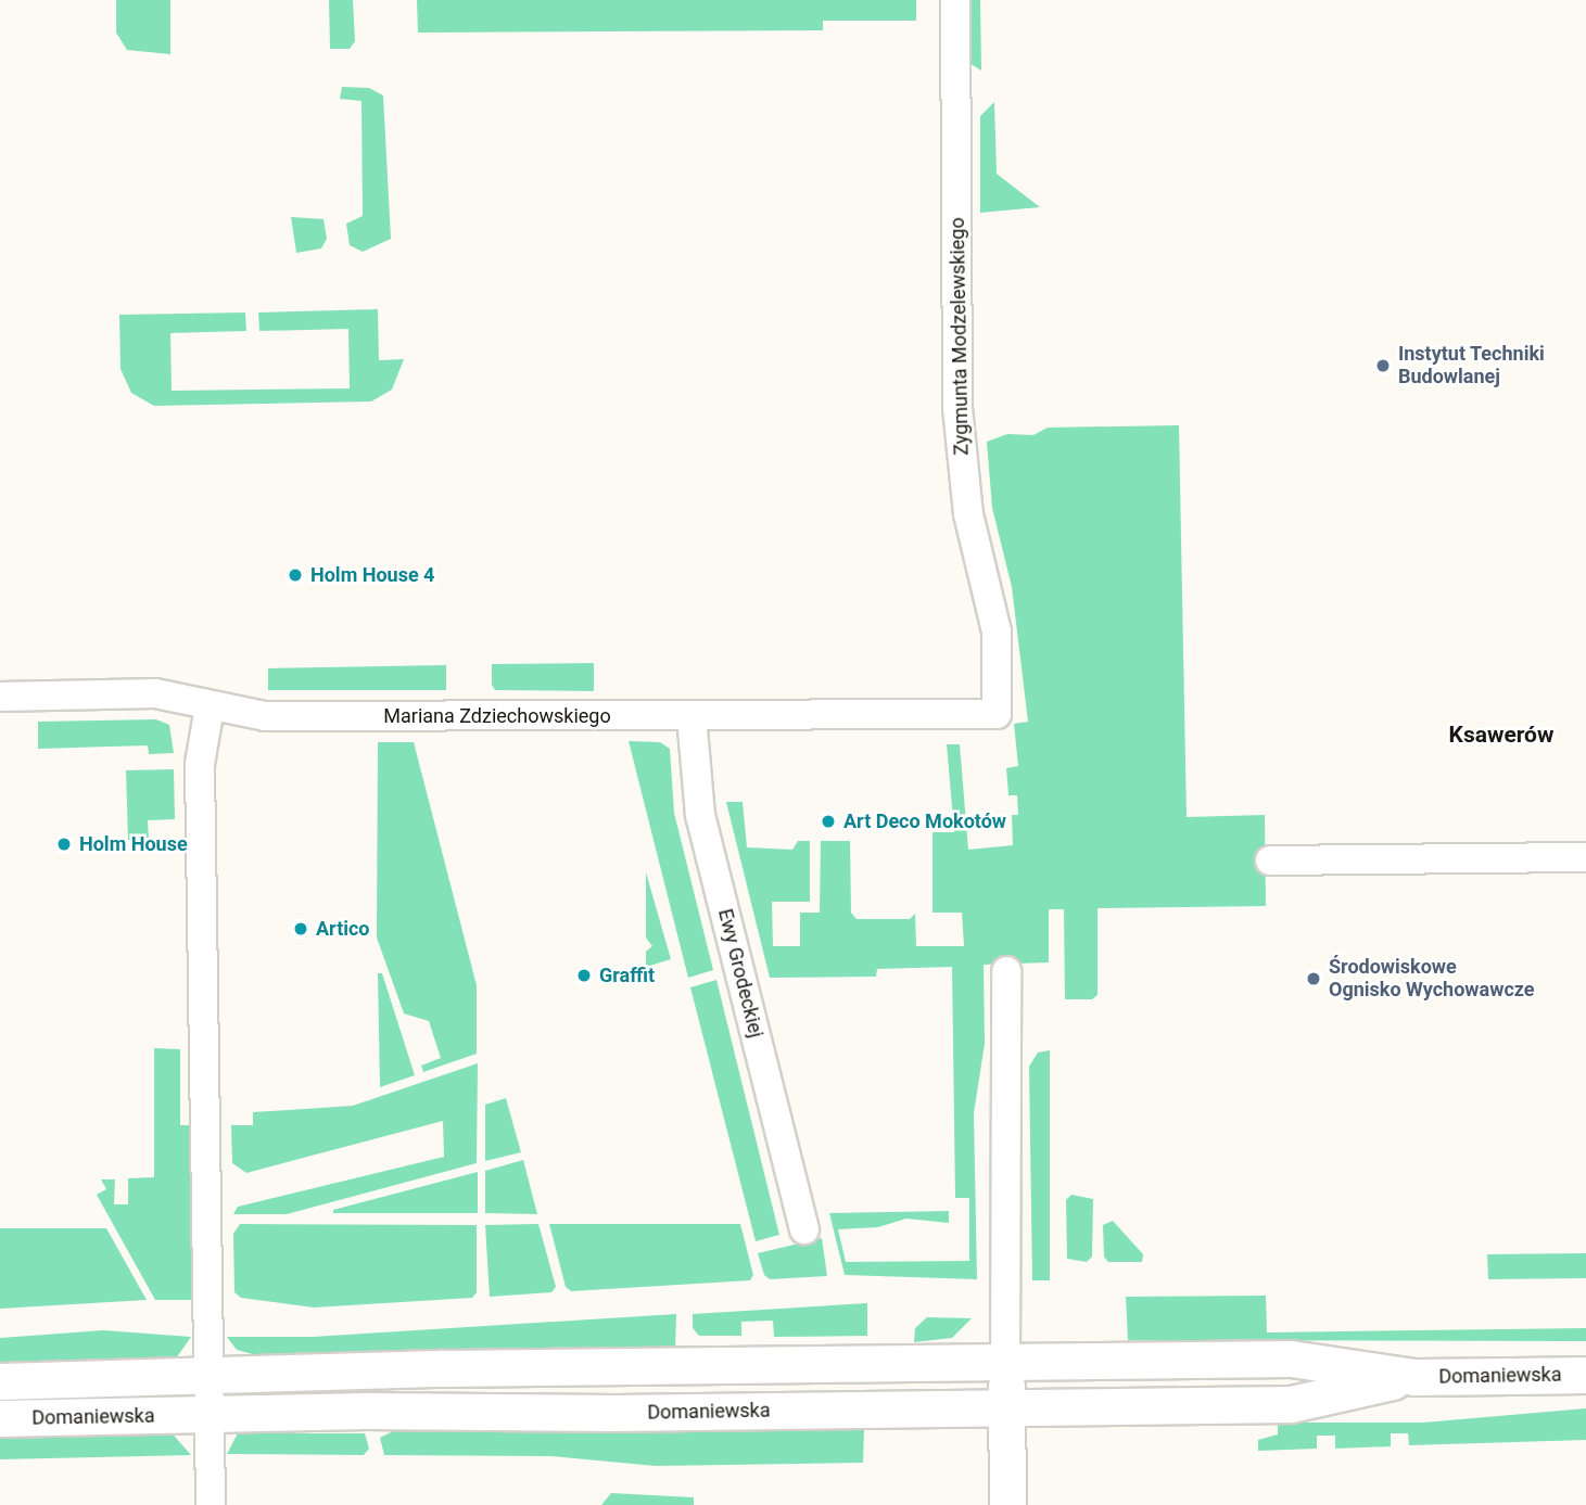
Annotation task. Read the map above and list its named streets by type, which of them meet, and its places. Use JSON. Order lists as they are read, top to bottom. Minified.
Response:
{"streets":{"street":["Zygmunta Modzelewskiego","Mariana Zdziechowskiego","Ewy Grodeckiej","Domaniewska"]},"crossings":[["Zygmunta Modzelewskiego","Mariana Zdziechowskiego"],["Mariana Zdziechowskiego","Ewy Grodeckiej"]],"districts":["Ksawerów"],"places":["Instytut Techniki Budowlanej","Holm House 4","Art Deco Mokotów","Holm House","Artico","Graffit","Środowiskowe Ognisko Wychowawcze"]}
